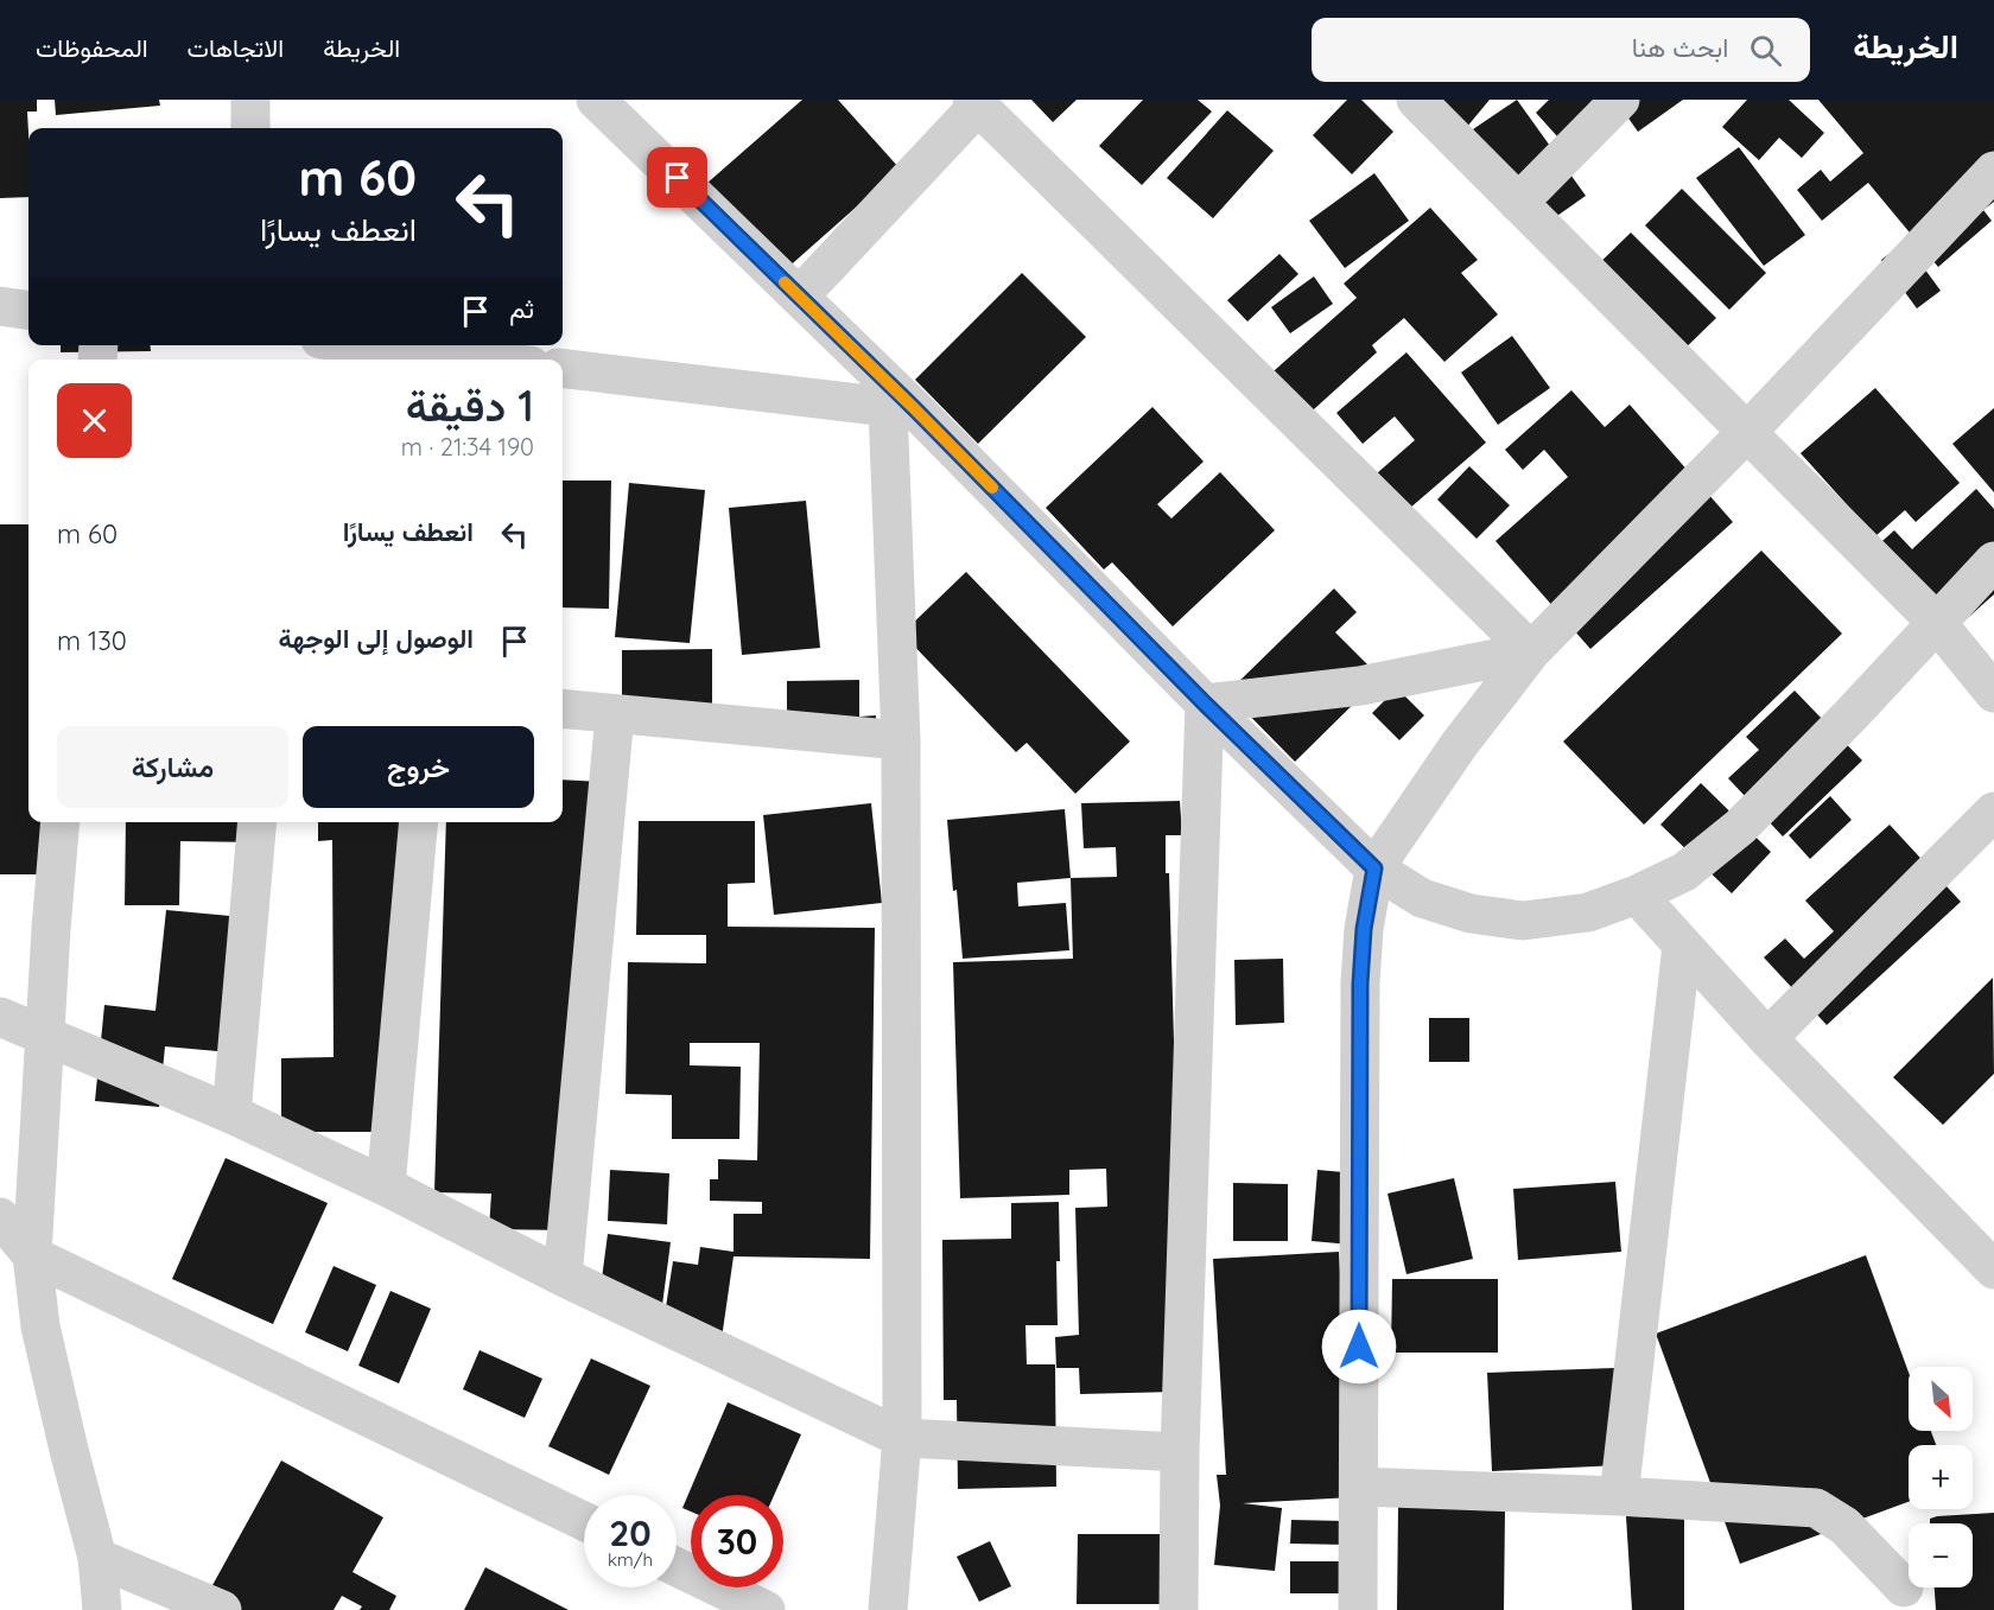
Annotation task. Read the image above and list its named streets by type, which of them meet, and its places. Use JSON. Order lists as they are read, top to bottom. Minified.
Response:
{"north":"bottom right","page":{"header":"الخريطة","search":"ابحث هنا","nav":["الخريطة","الاتجاهات","المحفوظات"],"turn":["60 m","انعطف يسارًا"],"then":"ثم","heading":["1 دقيقة","190 m · 21:34"],"list":[{"name":"انعطف يسارًا","value":"60 m"},{"name":"الوصول إلى الوجهة","value":"130 m"}],"buttons":["خروج","مشاركة"],"map_buttons":["+","−"],"speed":"20 km/h","limit":"30"}}
